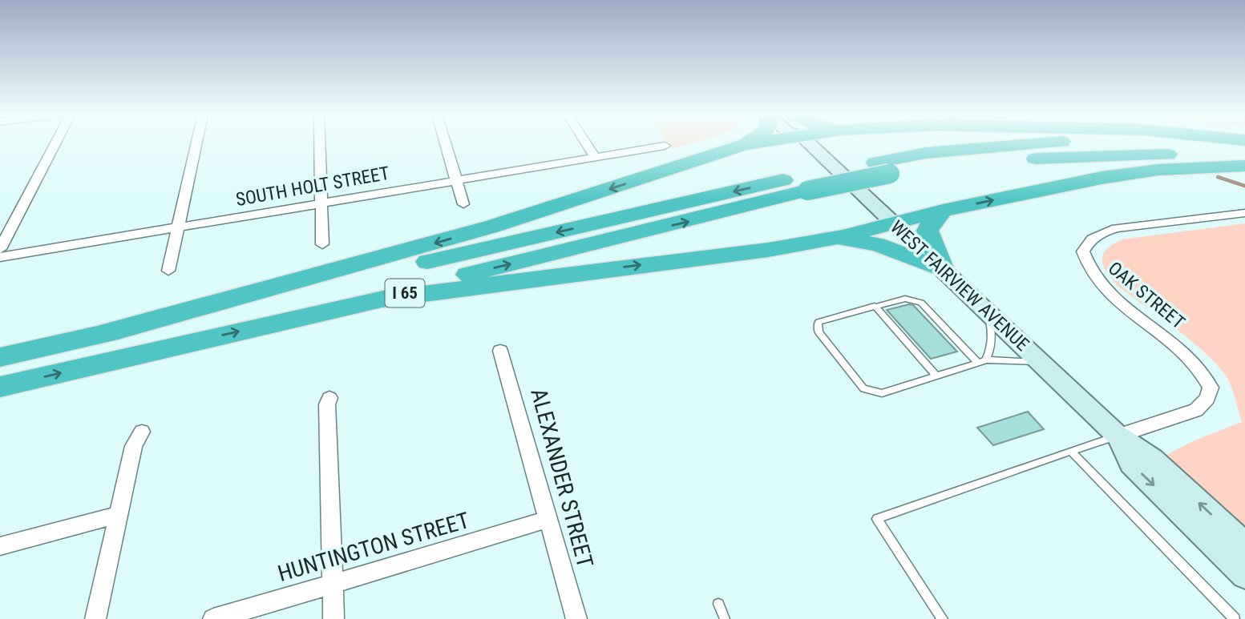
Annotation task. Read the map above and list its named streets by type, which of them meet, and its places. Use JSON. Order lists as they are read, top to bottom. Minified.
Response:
{"streets":{"highway":["I 65"],"main road":["WEST FAIRVIEW AVENUE"],"street":["SOUTH HOLT STREET","OAK STREET","ALEXANDER STREET","HUNTINGTON STREET"]},"crossings":[["WEST FAIRVIEW AVENUE","OAK STREET"],["ALEXANDER STREET","HUNTINGTON STREET"]]}
